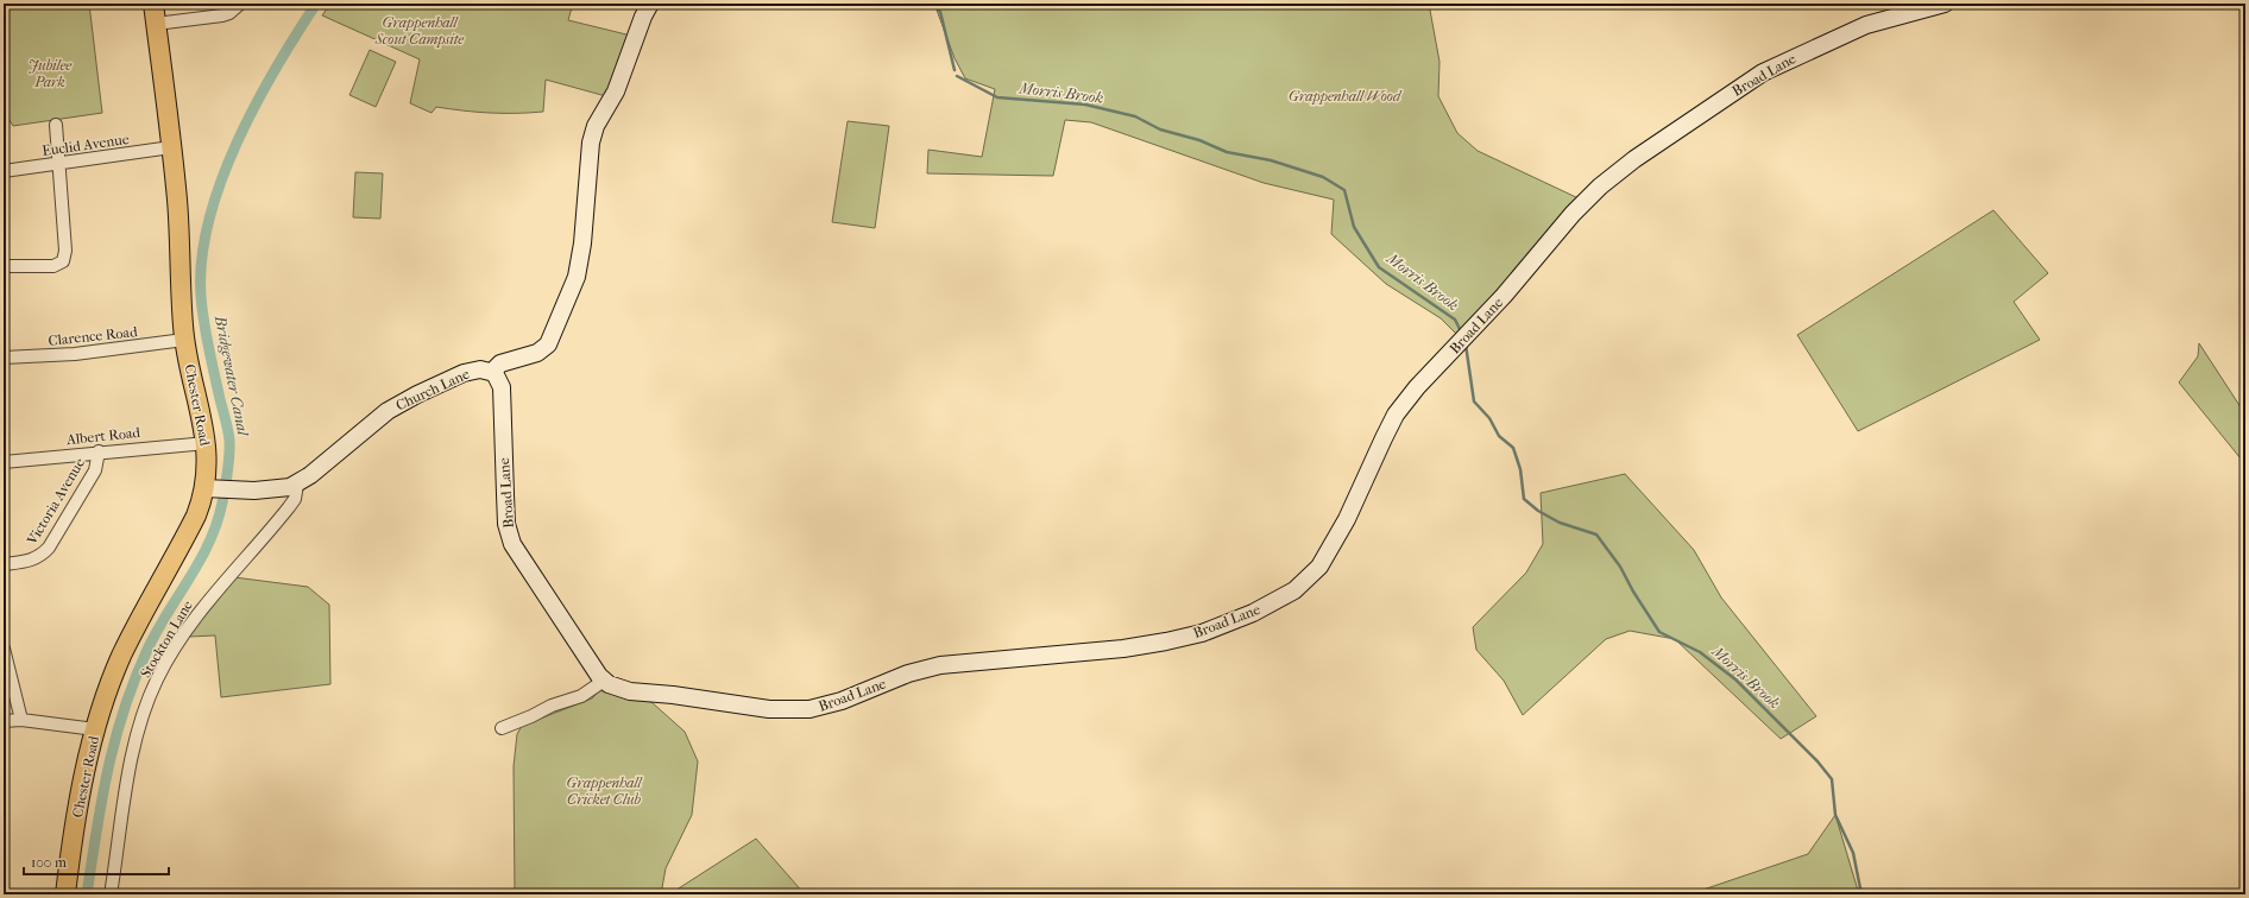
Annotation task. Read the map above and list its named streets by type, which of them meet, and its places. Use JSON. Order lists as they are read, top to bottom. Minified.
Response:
{"streets":{"main road":["Chester Road"],"street":["Broad Lane","Euclid Avenue","Clarence Road","Church Lane","Albert Road","Victoria Avenue","Stockton Lane"]},"crossings":[["Broad Lane","Church Lane"],["Euclid Avenue","Chester Road"],["Clarence Road","Chester Road"],["Church Lane","Chester Road"],["Church Lane","Stockton Lane"],["Chester Road","Albert Road"],["Albert Road","Victoria Avenue"]],"water":["Morris Brook","Bridgewater Canal"],"parks":["Grappenhall Scout Campsite","Jubilee Park","Grappenhall Wood","Grappenhall Cricket Club"],"scale_bar":"100 m"}
